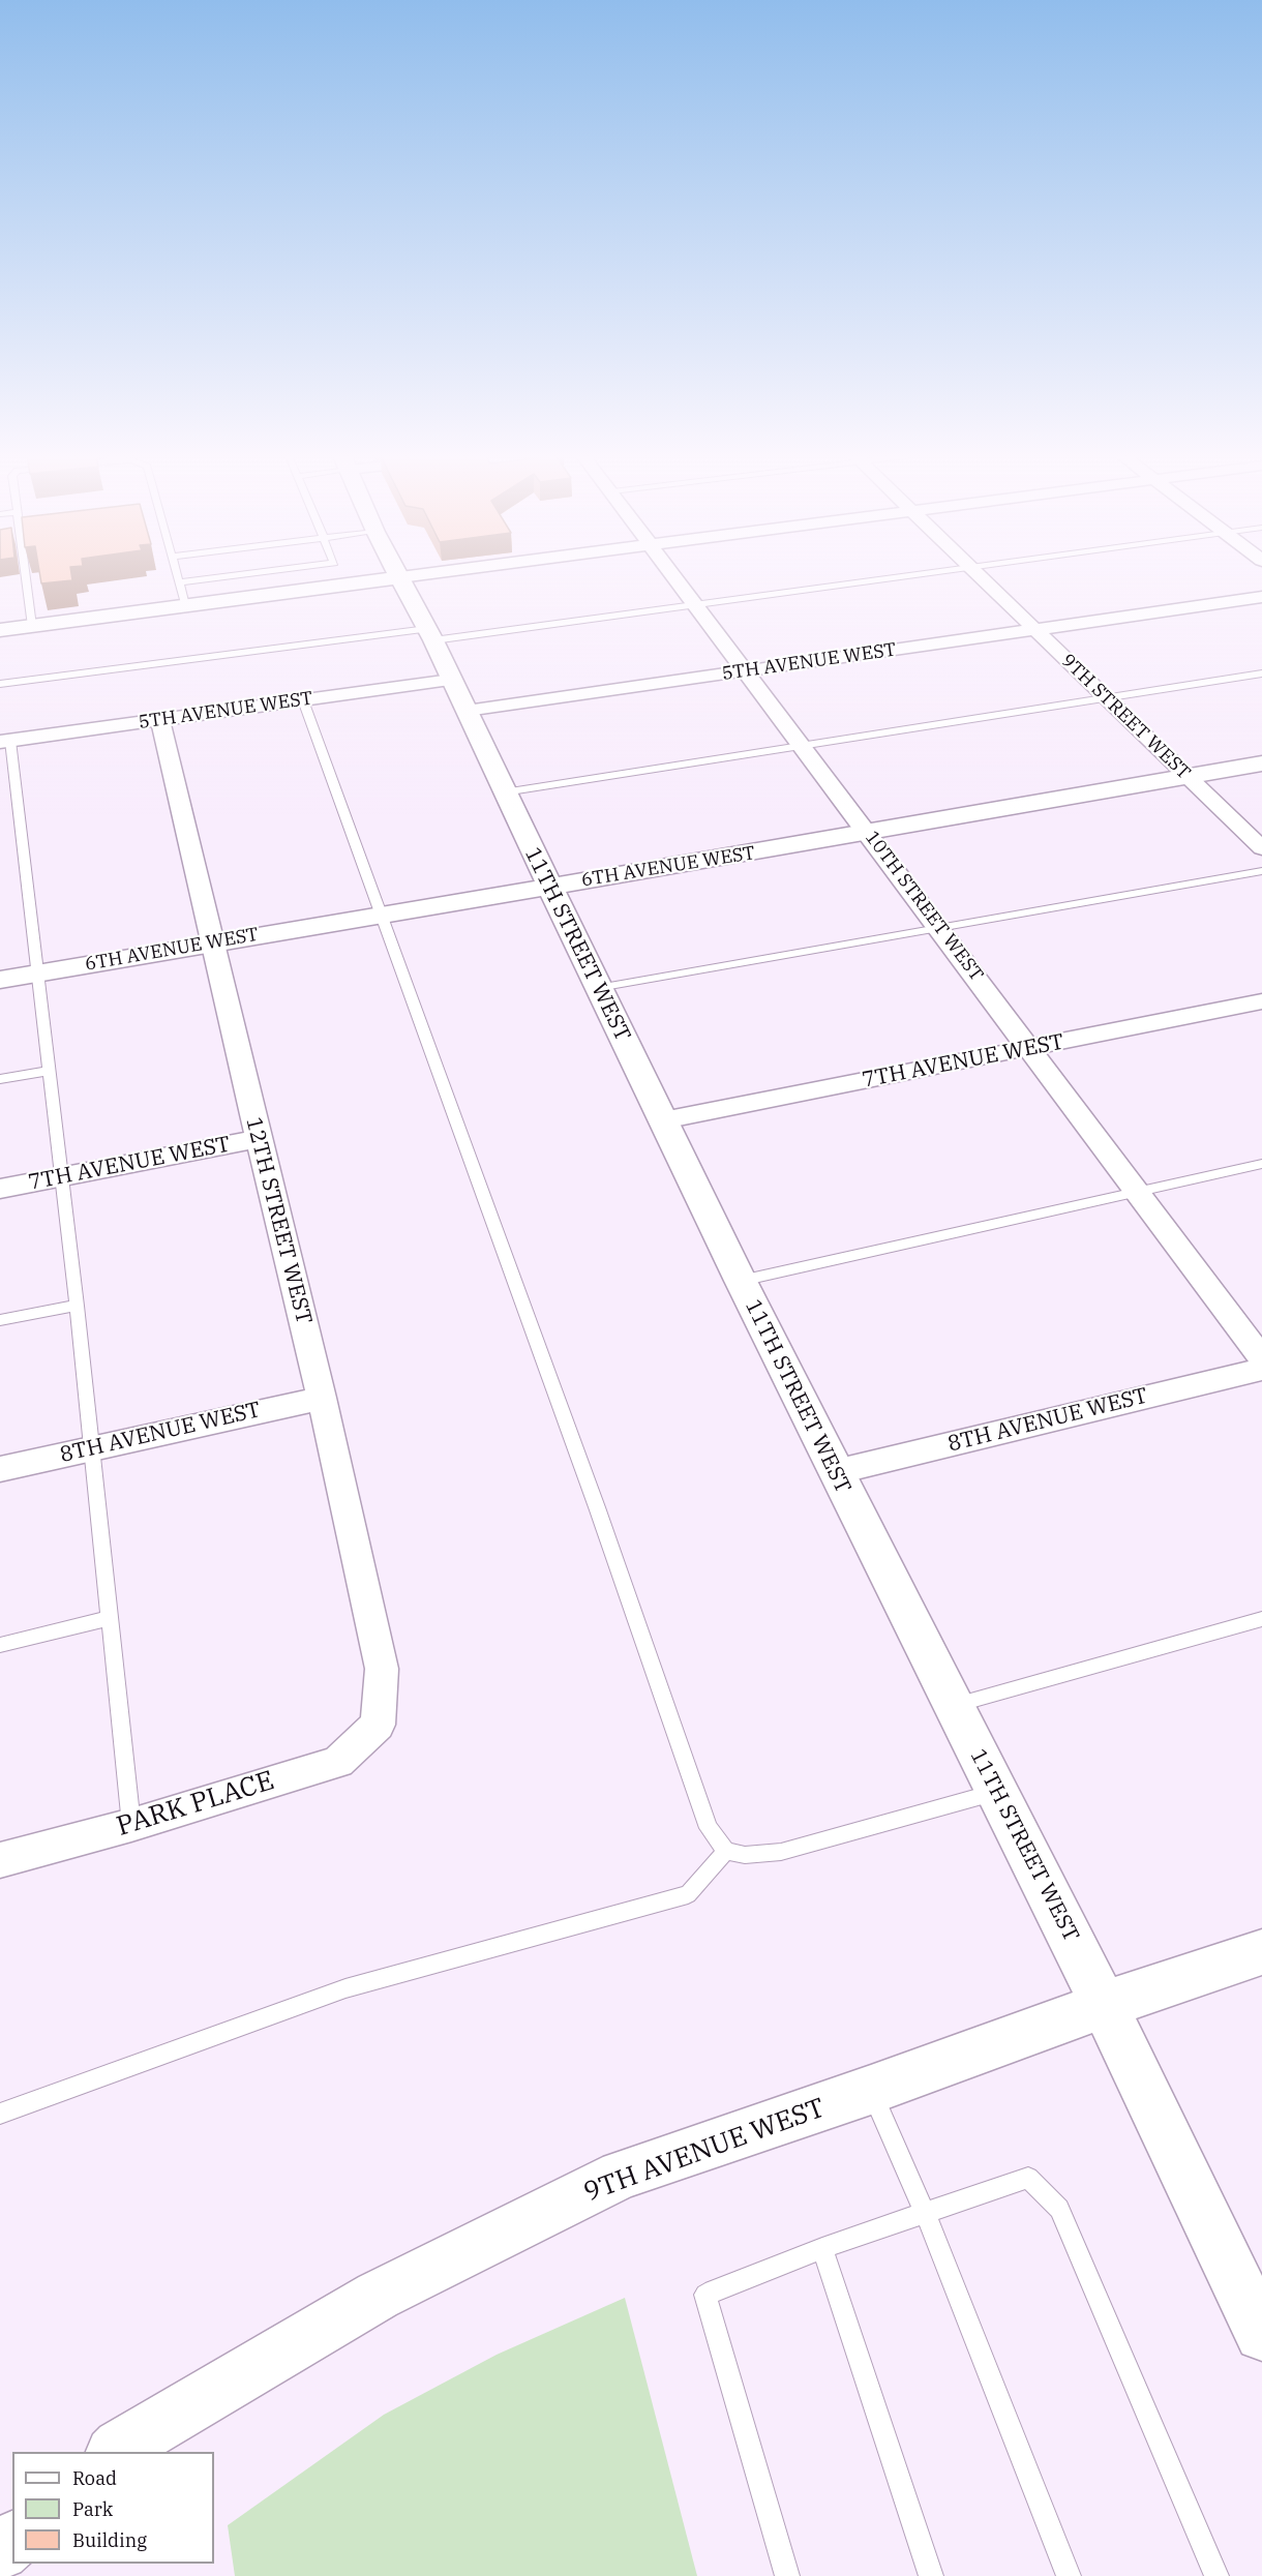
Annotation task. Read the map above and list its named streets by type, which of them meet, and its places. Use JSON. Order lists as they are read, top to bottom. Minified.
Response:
{"streets":{"street":["5TH AVENUE WEST","9TH STREET WEST","6TH AVENUE WEST","10TH STREET WEST","11TH STREET WEST","7TH AVENUE WEST","12TH STREET WEST","8TH AVENUE WEST","PARK PLACE","9TH AVENUE WEST"]},"crossings":[["5TH AVENUE WEST","9TH STREET WEST"],["5TH AVENUE WEST","10TH STREET WEST"],["5TH AVENUE WEST","11TH STREET WEST"],["5TH AVENUE WEST","12TH STREET WEST"],["9TH STREET WEST","6TH AVENUE WEST"],["6TH AVENUE WEST","10TH STREET WEST"],["6TH AVENUE WEST","11TH STREET WEST"],["6TH AVENUE WEST","12TH STREET WEST"],["10TH STREET WEST","7TH AVENUE WEST"],["11TH STREET WEST","7TH AVENUE WEST"],["11TH STREET WEST","8TH AVENUE WEST"],["11TH STREET WEST","9TH AVENUE WEST"],["7TH AVENUE WEST","12TH STREET WEST"],["12TH STREET WEST","8TH AVENUE WEST"],["12TH STREET WEST","PARK PLACE"]],"legend":["Road","Park","Building"]}
